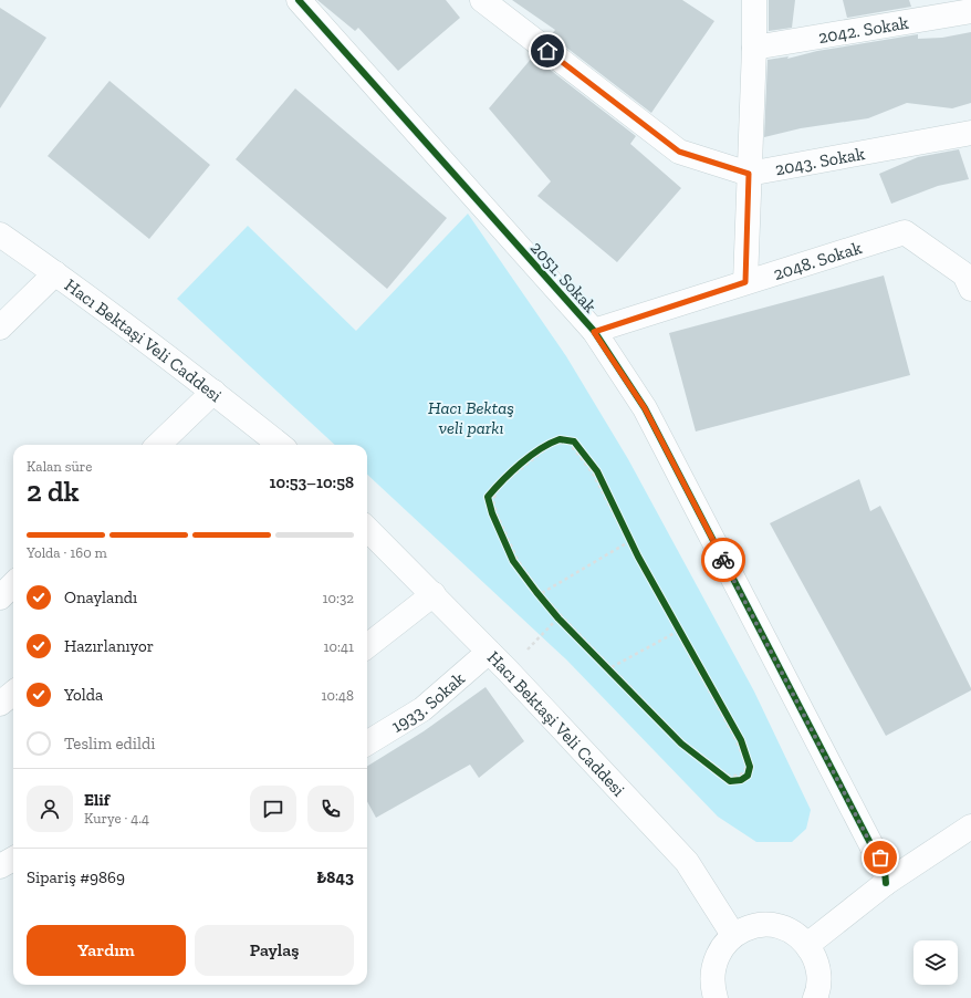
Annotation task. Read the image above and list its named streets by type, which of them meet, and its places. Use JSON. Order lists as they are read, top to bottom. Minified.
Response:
{"streets":{"street":["2042. Sokak","2043. Sokak","2048. Sokak","2051. Sokak","Hacı Bektaşi Veli Caddesi","1933. Sokak"]},"crossings":[["2048. Sokak","2051. Sokak"],["Hacı Bektaşi Veli Caddesi","1933. Sokak"]],"parks":["Hacı Bektaş veli parkı"],"page":{"heading":["2 dk","Kalan süre","10:53–10:58"],"panel":["Elif","Kurye · 4.4","Sipariş #9869","₺843"],"bar":"Yolda · 160 m","list":[["Onaylandı","10:32"],["Hazırlanıyor","10:41"],["Yolda","10:48"],"Teslim edildi"],"buttons":["Yardım","Paylaş"]}}
